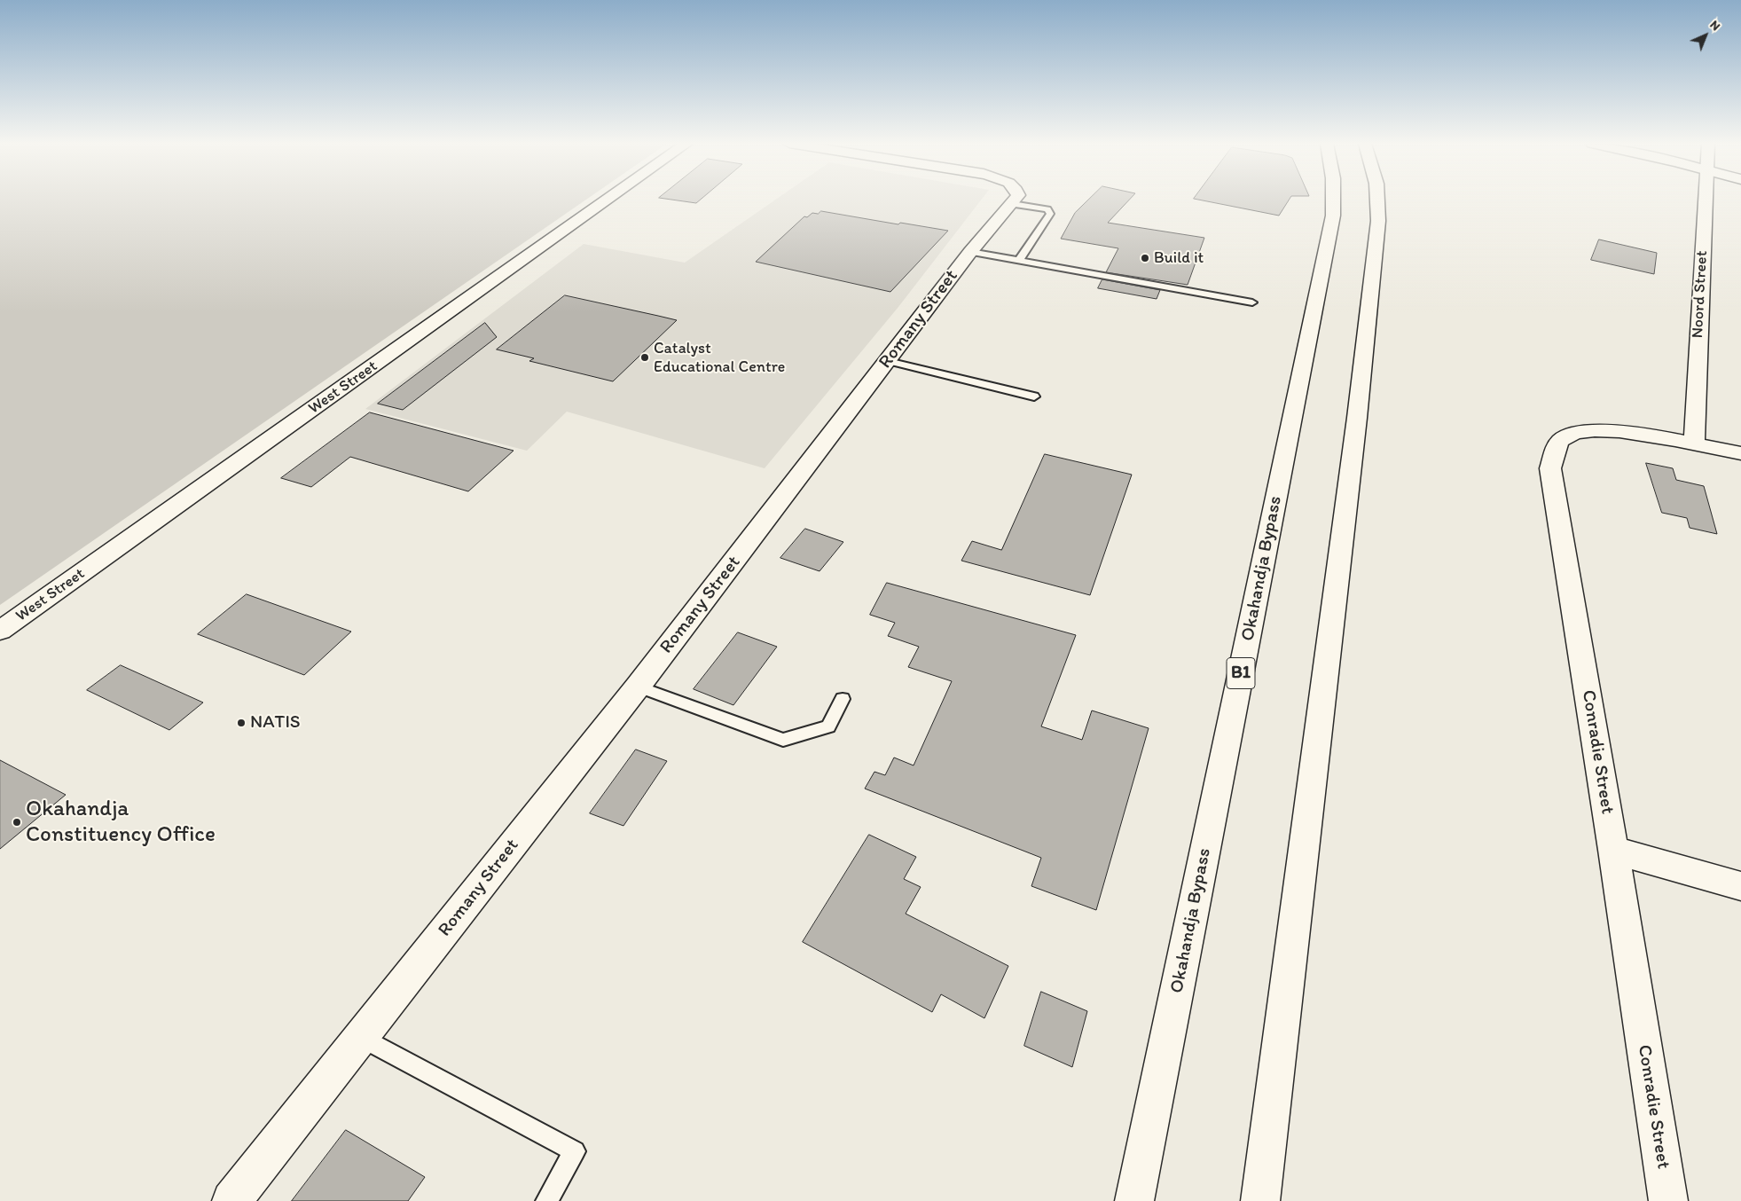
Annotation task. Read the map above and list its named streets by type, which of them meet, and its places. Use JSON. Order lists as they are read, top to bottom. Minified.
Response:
{"streets":{"main road":["Noord Street","Romany Street","West Street","Okahandja Bypass","B1","Conradie Street"]},"crossings":[["Noord Street","Conradie Street"]],"places":["Build it","Catalyst Educational Centre","NATIS","Okahandja Constituency Office"],"north":"top right"}
